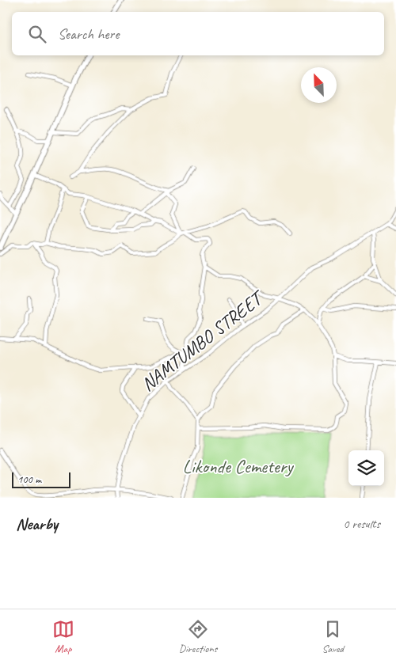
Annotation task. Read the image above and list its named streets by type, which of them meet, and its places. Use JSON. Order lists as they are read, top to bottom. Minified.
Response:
{"streets":{"street":["NAMTUMBO STREET"]},"parks":["Likonde Cemetery"],"scale_bar":"100 m","north":"top left","page":{"search":"Search here","scale":"100 m","heading":["Nearby","0 results"],"nav":["Map","Directions","Saved"]}}
